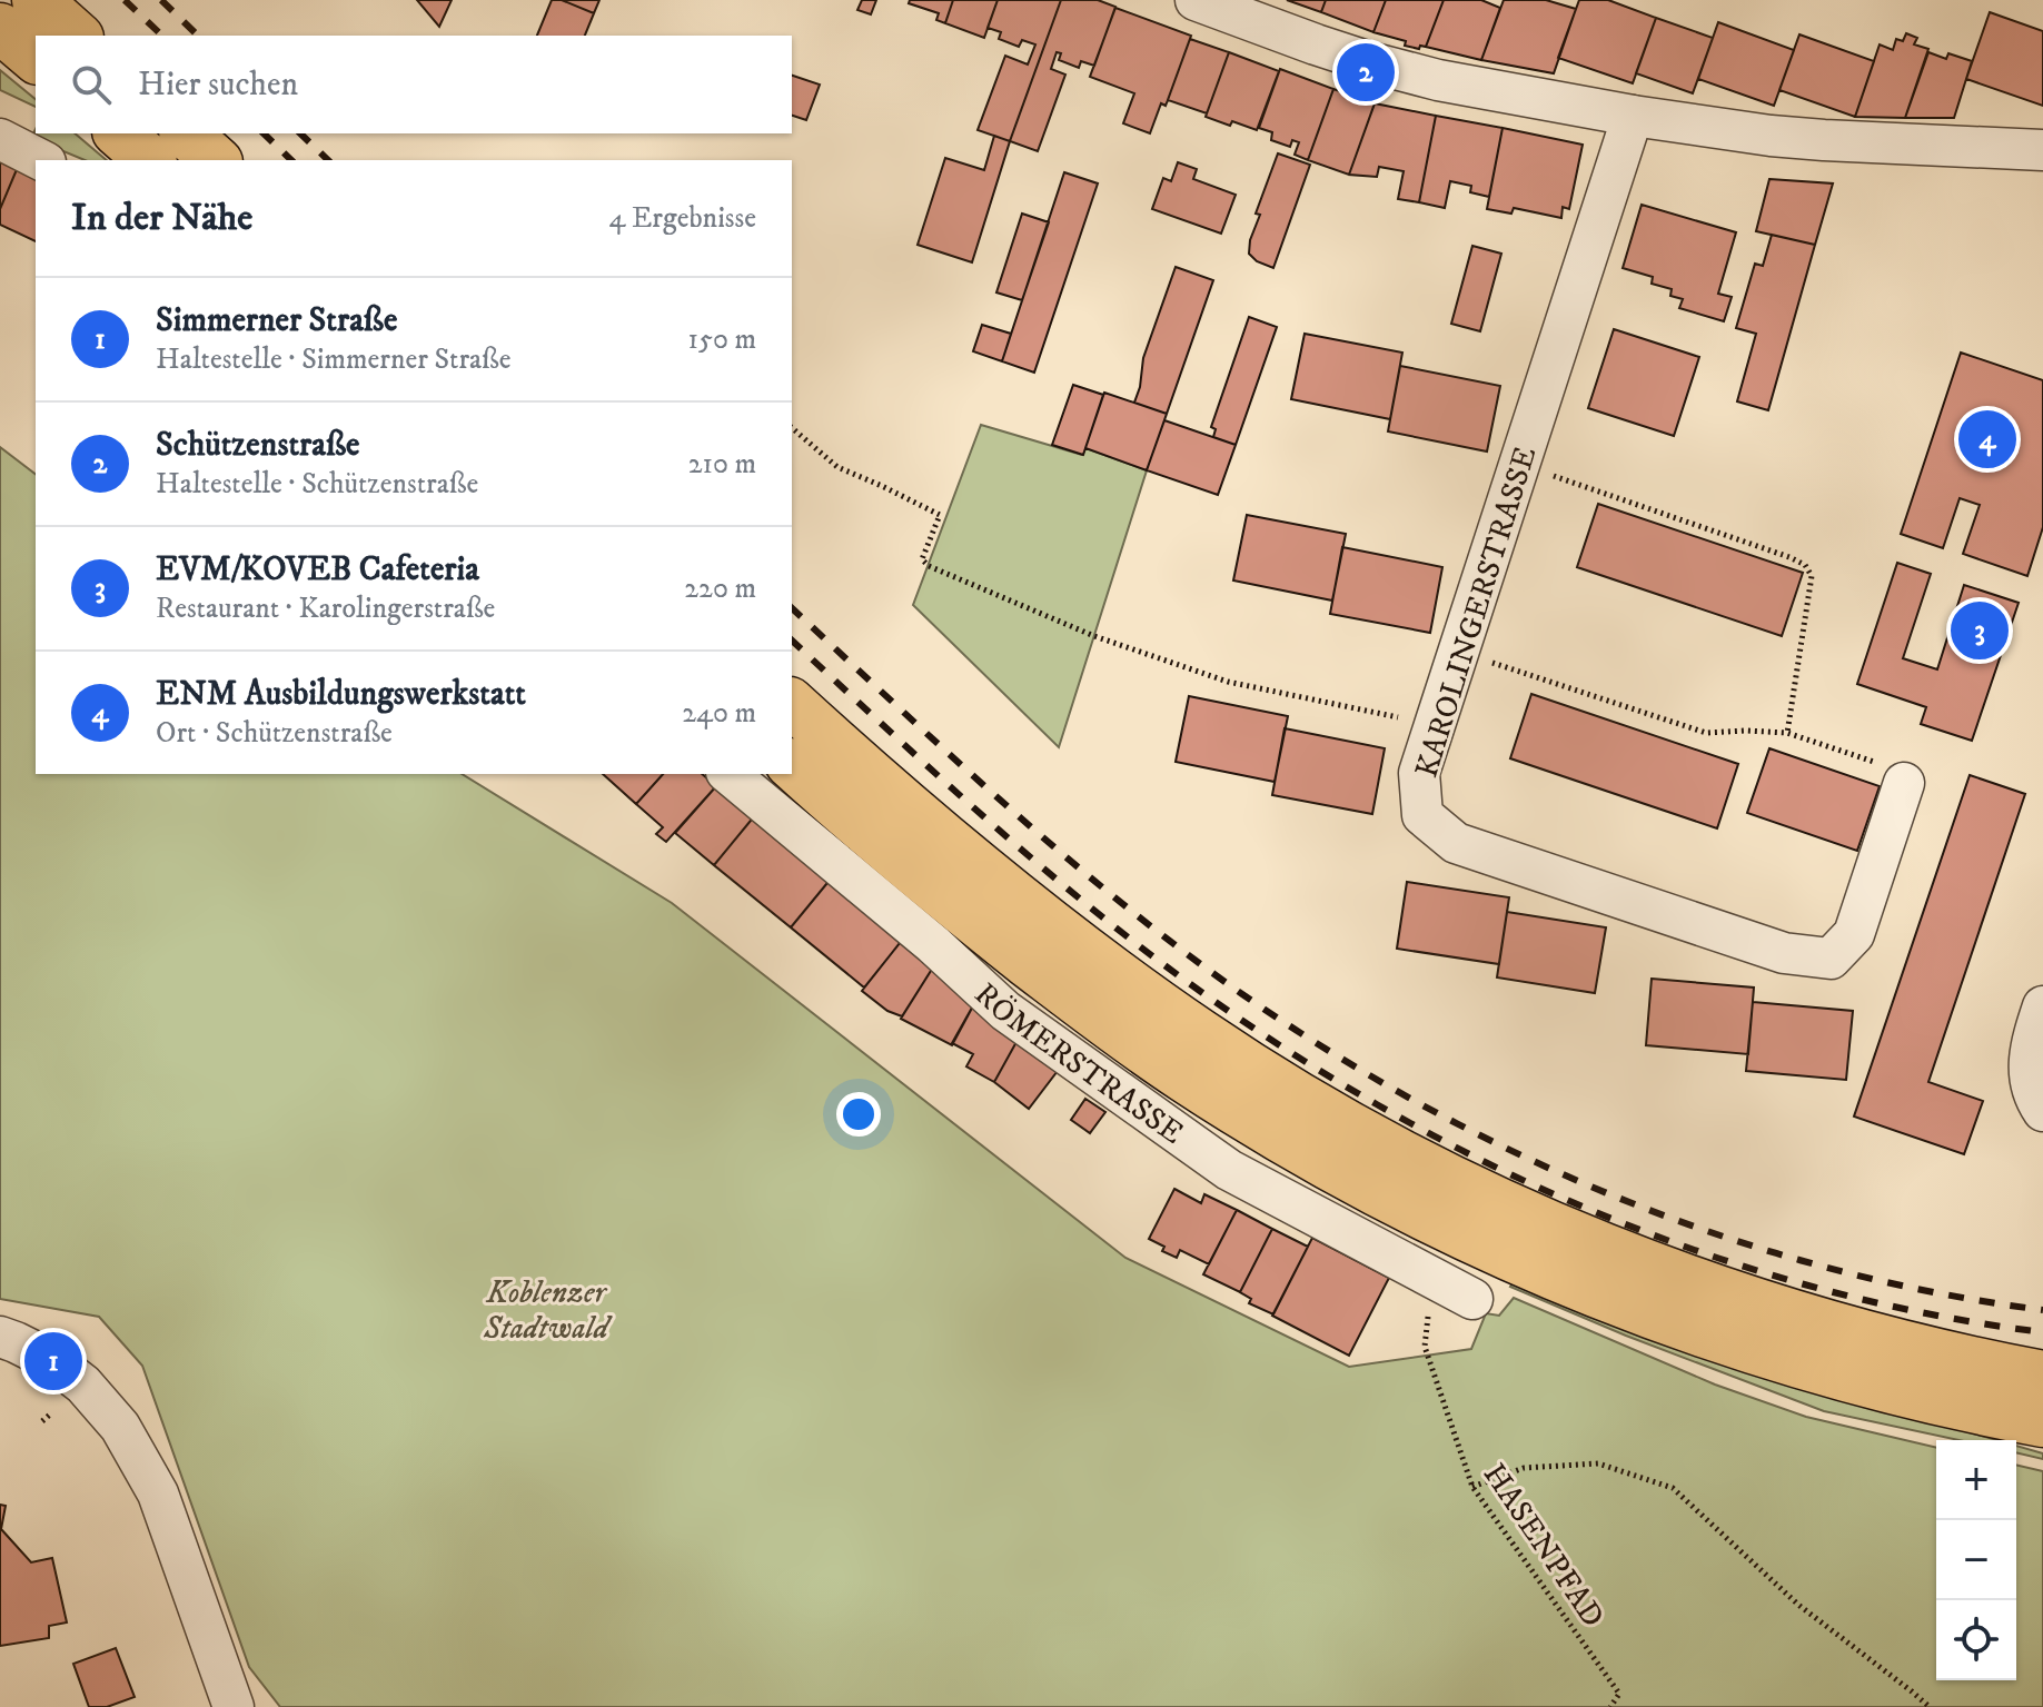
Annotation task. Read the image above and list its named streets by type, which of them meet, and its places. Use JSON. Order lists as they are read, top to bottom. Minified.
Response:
{"streets":{"street":["KAROLINGERSTRASSE","RÖMERSTRASSE"],"path":["HASENPFAD"]},"parks":["Koblenzer Stadtwald"],"page":{"search":"Hier suchen","pins":["2","4","3","1"],"heading":["In der Nähe","4 Ergebnisse"],"list":[{"mark":"1","name":"Simmerner Straße","note":"Haltestelle · Simmerner Straße","value":"150 m"},{"mark":"2","name":"Schützenstraße","note":"Haltestelle · Schützenstraße","value":"210 m"},{"mark":"3","name":"EVM/KOVEB Cafeteria","note":"Restaurant · Karolingerstraße","value":"220 m"},{"mark":"4","name":"ENM Ausbildungswerkstatt","note":"Ort · Schützenstraße","value":"240 m"}],"map_buttons":["+","−"]}}
